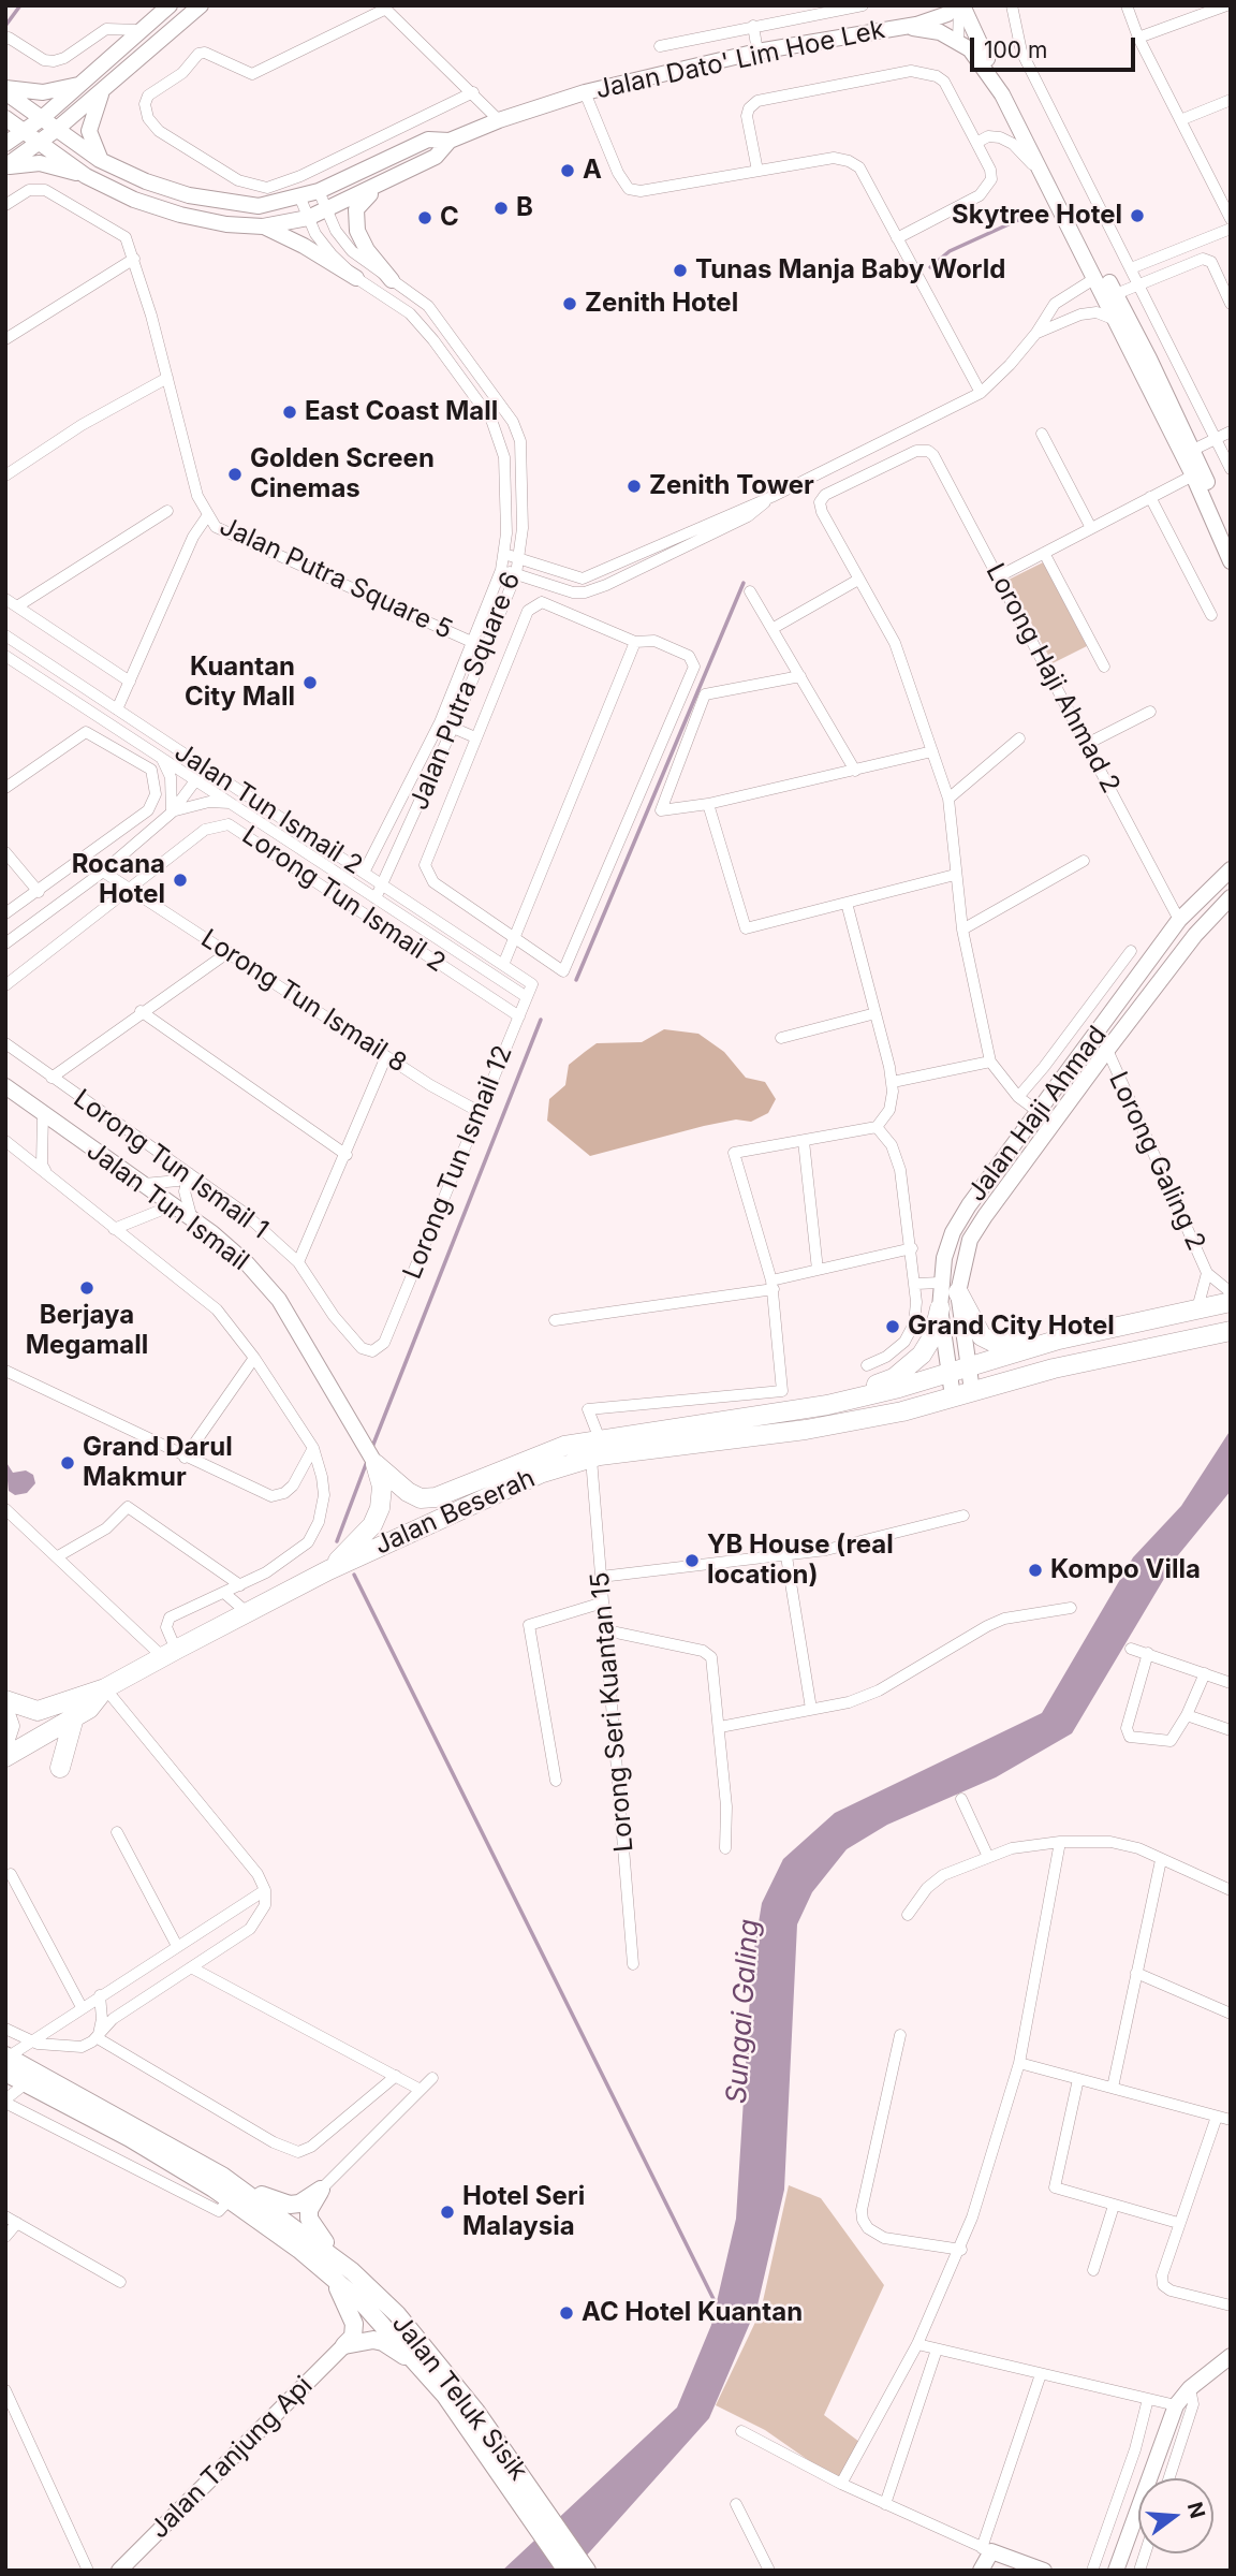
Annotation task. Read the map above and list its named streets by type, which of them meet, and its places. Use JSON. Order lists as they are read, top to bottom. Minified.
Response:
{"streets":{"highway":["Jalan Beserah"],"main road":["Jalan Teluk Sisik"],"street":["Jalan Dato' Lim Hoe Lek","Jalan Putra Square 5","Lorong Haji Ahmad 2","Jalan Putra Square 6","Jalan Tun Ismail 2","Lorong Tun Ismail 2","Lorong Tun Ismail 8","Jalan Haji Ahmad","Lorong Galing 2","Lorong Tun Ismail 12","Lorong Tun Ismail 1","Jalan Tun Ismail","Lorong Seri Kuantan 15","Jalan Tanjung Api"]},"crossings":[["Jalan Dato' Lim Hoe Lek","Jalan Putra Square 6"],["Jalan Putra Square 5","Jalan Putra Square 6"],["Lorong Haji Ahmad 2","Jalan Haji Ahmad"],["Jalan Putra Square 6","Jalan Tun Ismail 2"],["Jalan Tun Ismail 2","Lorong Tun Ismail 12"],["Lorong Tun Ismail 2","Lorong Tun Ismail 8"],["Lorong Tun Ismail 2","Lorong Tun Ismail 12"],["Lorong Tun Ismail 8","Lorong Tun Ismail 12"],["Jalan Haji Ahmad","Lorong Galing 2"],["Jalan Haji Ahmad","Jalan Beserah"],["Lorong Galing 2","Jalan Beserah"],["Lorong Tun Ismail 12","Lorong Tun Ismail 1"],["Jalan Tun Ismail","Jalan Beserah"],["Jalan Beserah","Lorong Seri Kuantan 15"]],"water":["Sungai Galing"],"places":["A","B","Skytree Hotel","C","Tunas Manja Baby World","Zenith Hotel","East Coast Mall","Golden Screen Cinemas","Zenith Tower","Kuantan City Mall","Rocana Hotel","Berjaya Megamall","Grand City Hotel","Grand Darul Makmur","YB House (real location)","Kompo Villa","Hotel Seri Malaysia","AC Hotel Kuantan"],"scale_bar":"100 m","north":"right"}
